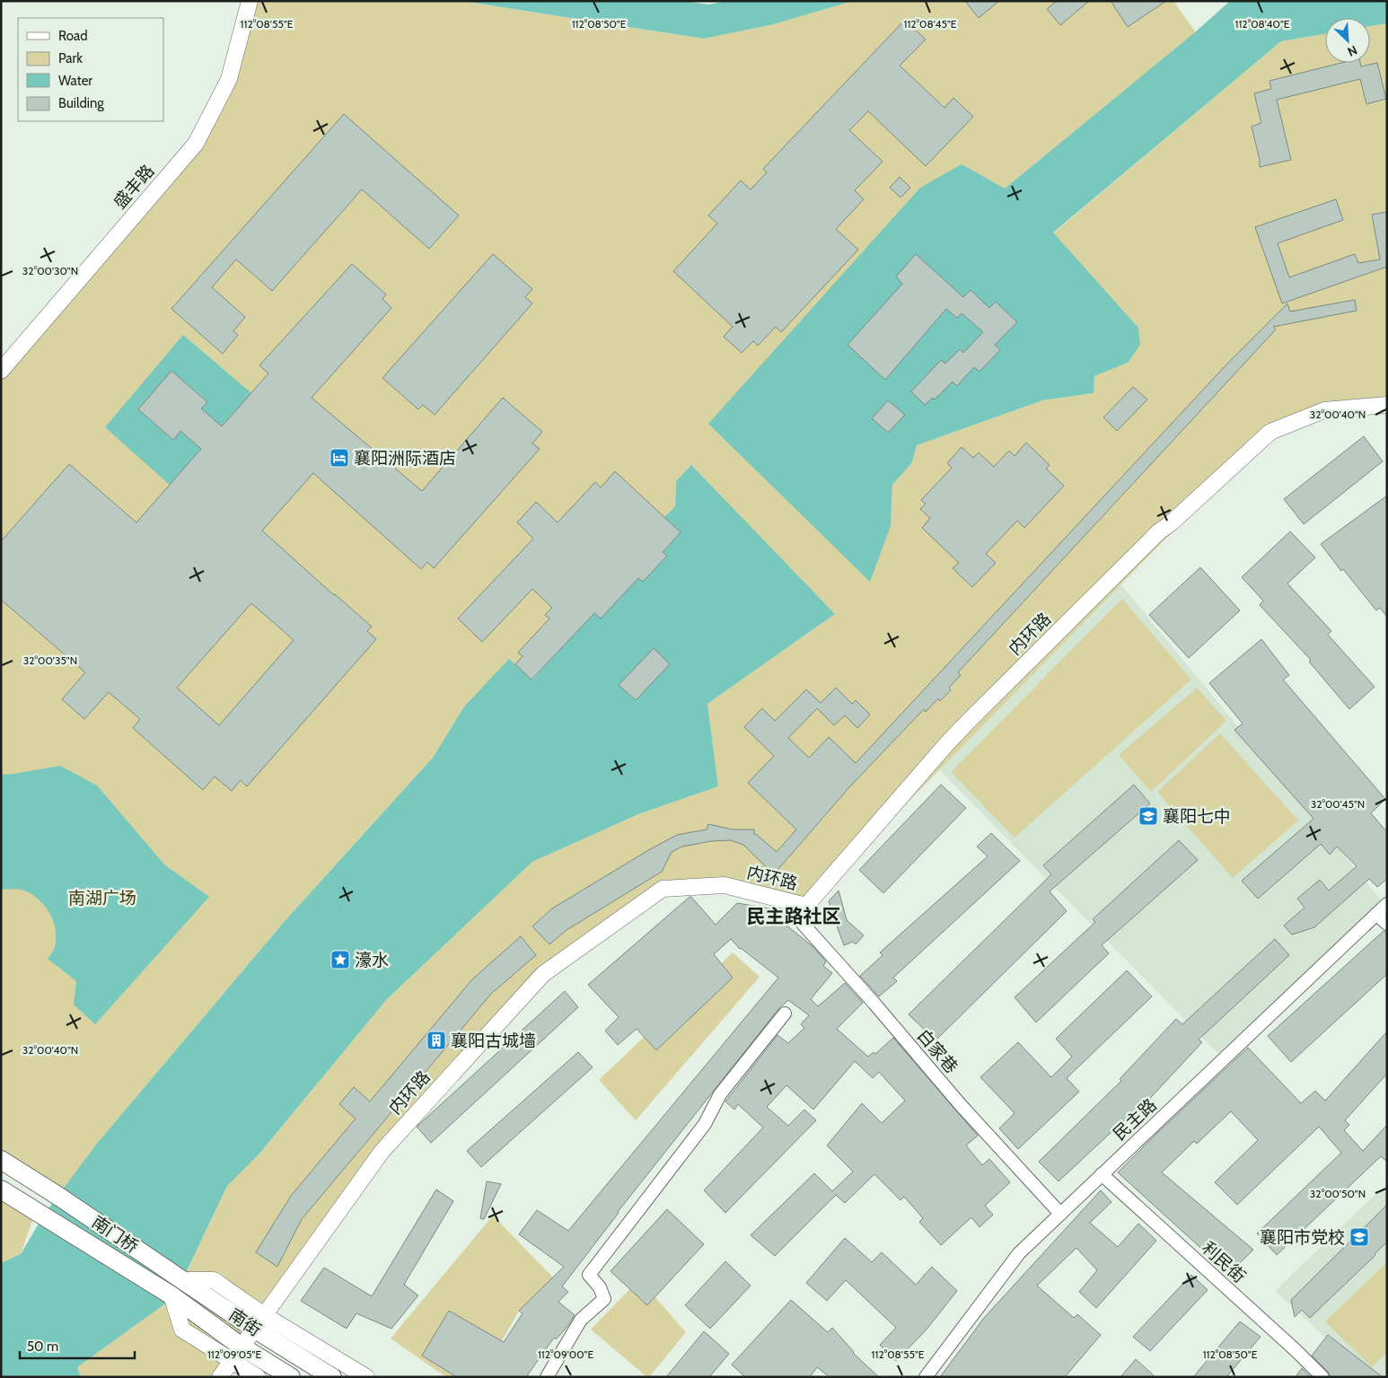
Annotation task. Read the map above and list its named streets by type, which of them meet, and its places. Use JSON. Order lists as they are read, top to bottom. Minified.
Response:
{"streets":{"main road":["南门桥","南街"],"street":["盛丰路","内环路","白家巷","民主路","利民街"]},"crossings":[["内环路","白家巷"],["内环路","南街"],["白家巷","民主路"],["民主路","利民街"],["南门桥","南街"]],"districts":["民主路社区"],"parks":["南湖广场"],"places":{"hotel":["襄阳洲际酒店"],"school or university":["襄阳七中","襄阳市党校"],"place":["濠水"],"building":["襄阳古城墙"]},"legend":["Road","Park","Water","Building"],"scale_bar":"50 m","north":"bottom right","coordinates":["112°08'55\"E","112°08'50\"E","112°08'45\"E","112°08'40\"E","32°00'30\"N","32°00'40\"N","32°00'35\"N","32°00'45\"N","32°00'50\"N","112°09'05\"E","112°09'00\"E"]}
